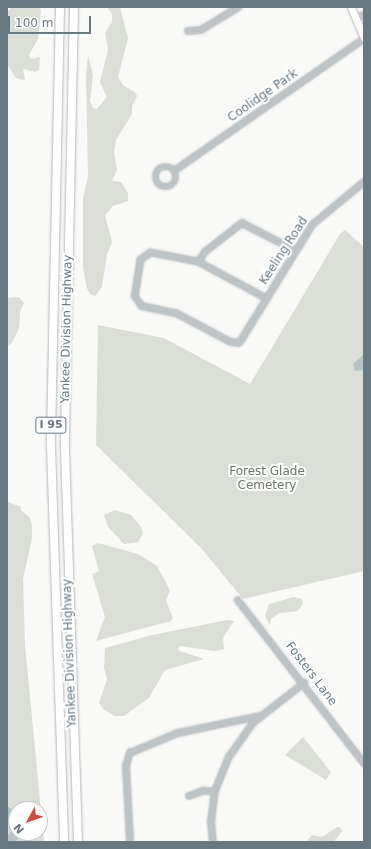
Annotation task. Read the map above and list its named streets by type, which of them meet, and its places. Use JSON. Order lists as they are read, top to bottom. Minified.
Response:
{"streets":{"highway":["Yankee Division Highway","I 95"],"street":["Coolidge Park","Keeling Road","Fosters Lane"]},"parks":["Forest Glade Cemetery"],"scale_bar":"100 m","north":"bottom left"}
